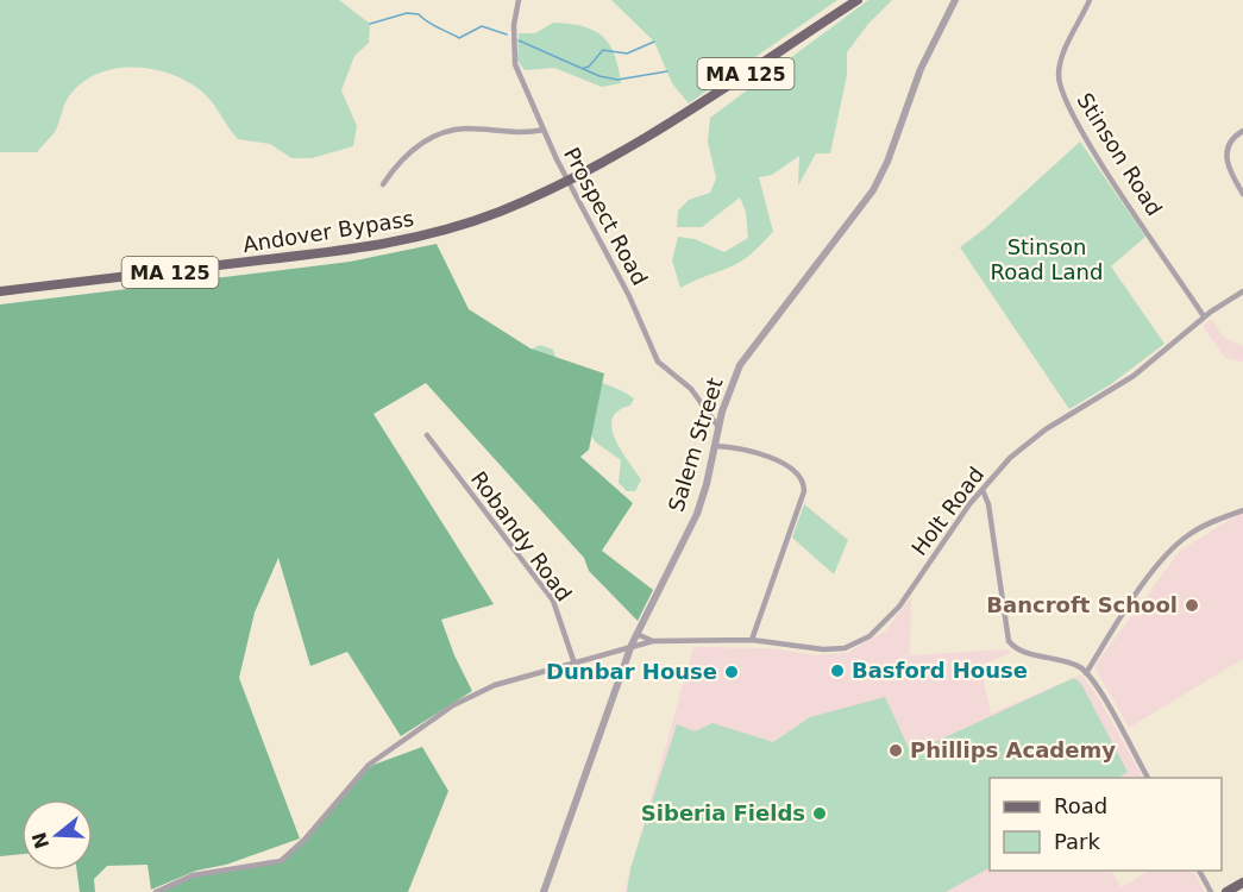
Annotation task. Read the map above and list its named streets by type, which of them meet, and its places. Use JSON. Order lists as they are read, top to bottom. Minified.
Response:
{"streets":{"main road":["MA 125","Andover Bypass"],"street":["Stinson Road","Prospect Road","Salem Street","Holt Road","Robandy Road"]},"crossings":[["Stinson Road","Holt Road"],["Prospect Road","Andover Bypass"],["Prospect Road","Salem Street"],["Salem Street","Holt Road"],["Holt Road","Robandy Road"]],"parks":["Stinson Road Land"],"places":["Bancroft School","Basford House","Dunbar House","Phillips Academy","Siberia Fields"],"legend":["Road","Park"],"north":"left"}
